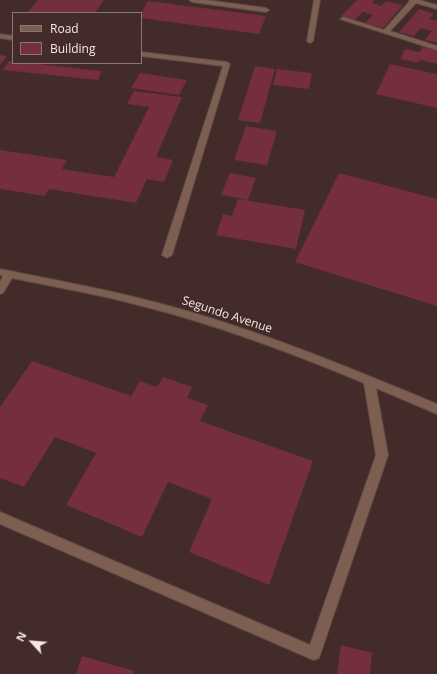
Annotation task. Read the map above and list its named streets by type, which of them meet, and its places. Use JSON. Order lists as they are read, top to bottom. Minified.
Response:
{"streets":{"street":["Segundo Avenue"]},"legend":["Road","Building"],"north":"top left"}
